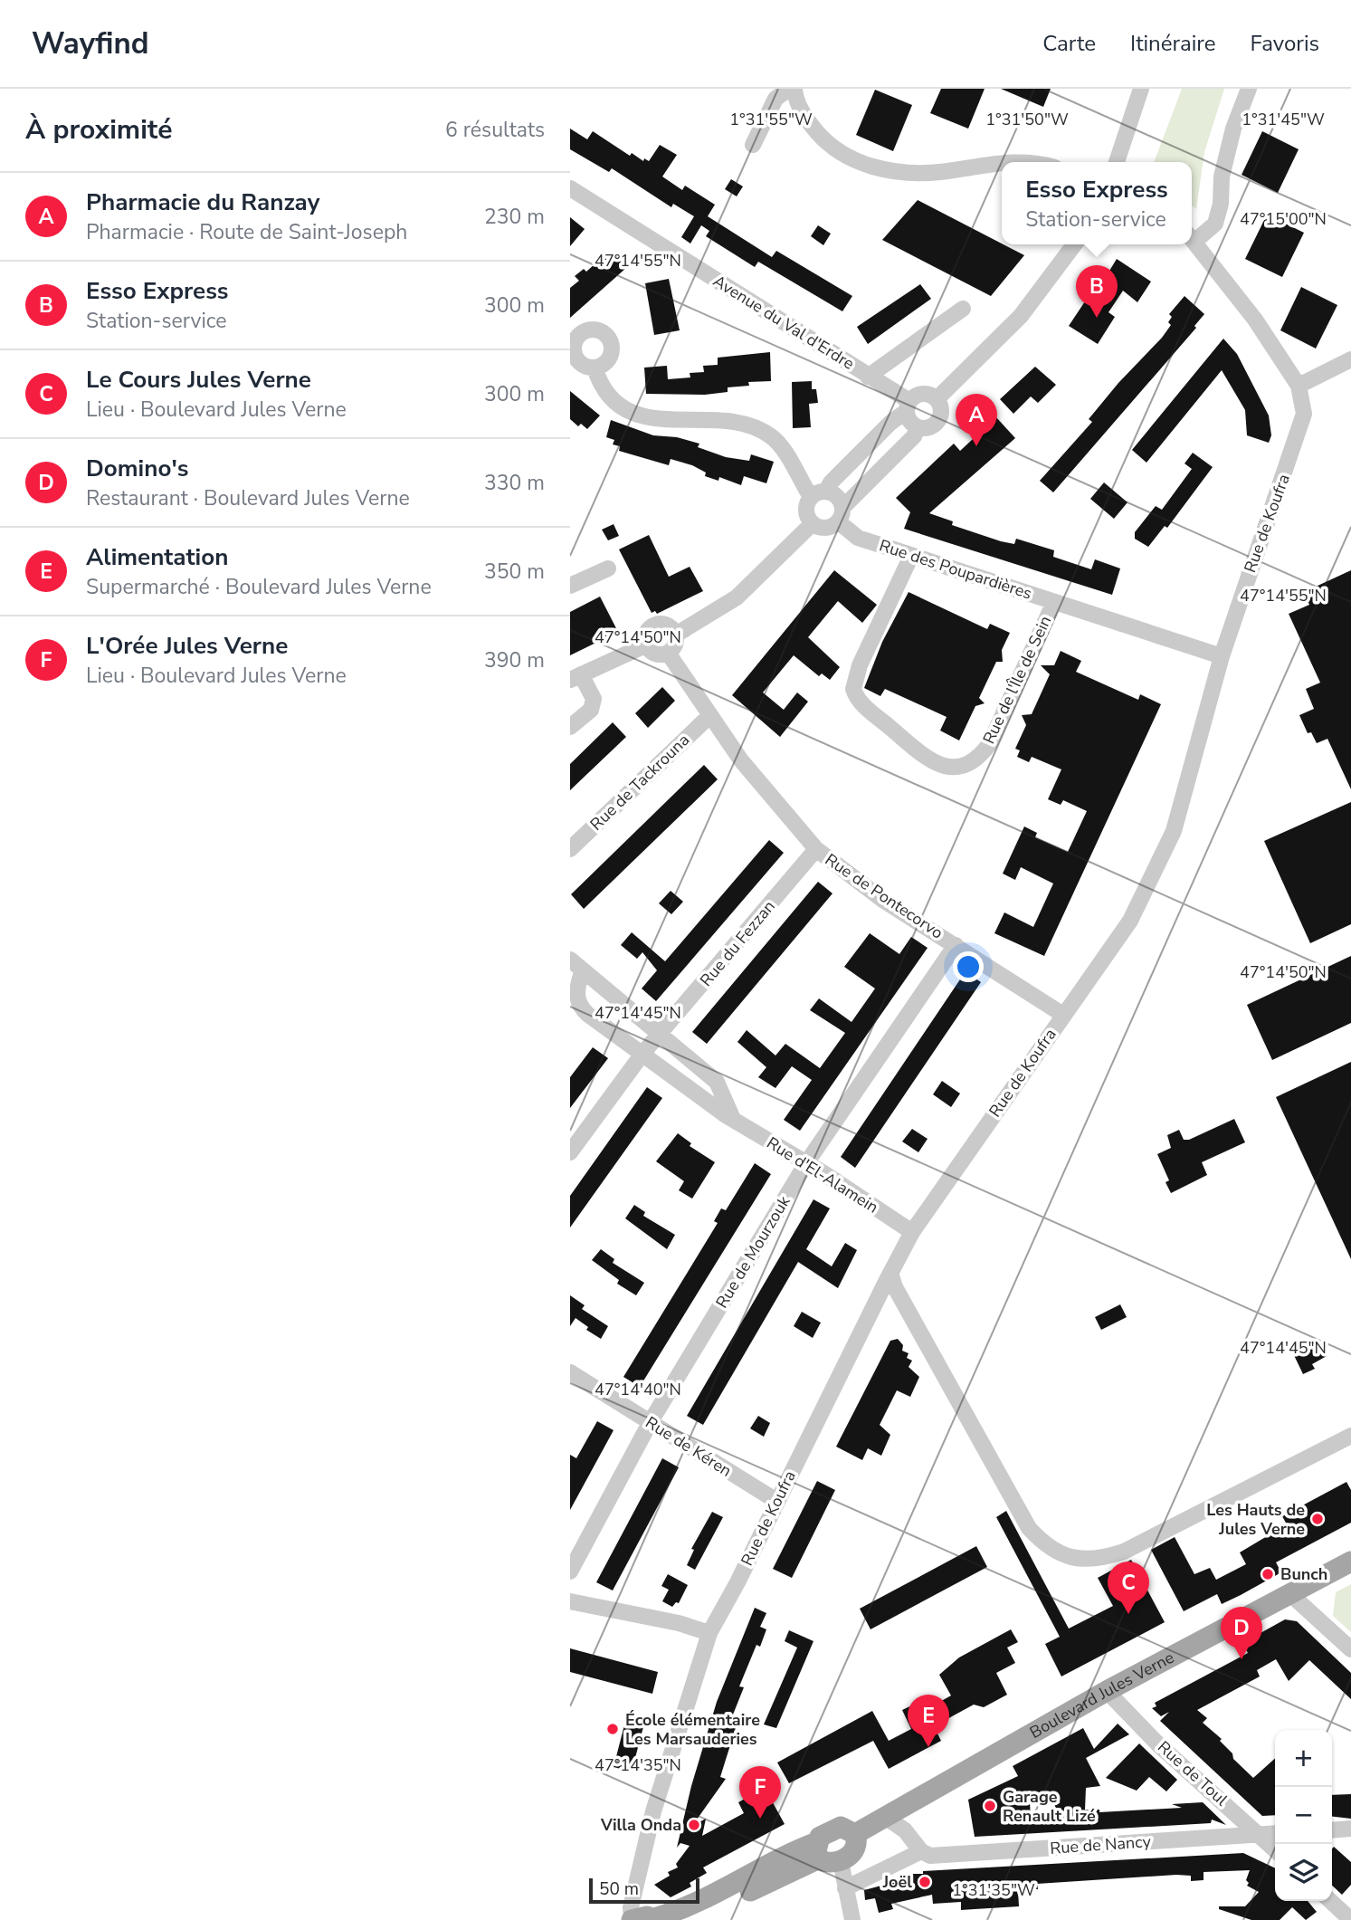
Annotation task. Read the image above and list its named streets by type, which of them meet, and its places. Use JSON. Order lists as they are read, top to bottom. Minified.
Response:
{"streets":{"main road":["Boulevard Jules Verne"],"street":["Avenue du Val d'Erdre","Rue de Koufra","Rue des Poupardières","Rue de l'Île de Sein","Rue de Tackrouna","Rue de Pontecorvo","Rue du Fezzan","Rue d'El-Alamein","Rue de Mourzouk","Rue de Kéren","Rue de Toul","Rue de Nancy"]},"crossings":[["Rue de Koufra","Rue des Poupardières"],["Rue de Koufra","Rue de Pontecorvo"],["Rue de Koufra","Rue d'El-Alamein"],["Rue de Koufra","Rue de Kéren"],["Rue des Poupardières","Rue de l'Île de Sein"],["Rue de Tackrouna","Rue de Pontecorvo"],["Rue de Pontecorvo","Rue du Fezzan"],["Rue de Pontecorvo","Rue de Mourzouk"],["Rue d'El-Alamein","Rue de Mourzouk"],["Rue de Mourzouk","Rue de Kéren"],["Boulevard Jules Verne","Rue de Toul"],["Rue de Toul","Rue de Nancy"]],"places":["Les Hauts de Jules Verne","Bunch","École élémentaire Les Marsauderies","Garage Renault Lizé","Villa Onda","Joël"],"scale_bar":"50 m","page":{"header":"Wayfind","nav":["Carte","Itinéraire","Favoris"],"heading":["À proximité","6 résultats"],"popup":["Esso Express","Station-service"],"list":[{"mark":"A","name":"Pharmacie du Ranzay","note":"Pharmacie · Route de Saint-Joseph","value":"230 m"},{"mark":"B","name":"Esso Express","note":"Station-service","value":"300 m"},{"mark":"C","name":"Le Cours Jules Verne","note":"Lieu · Boulevard Jules Verne","value":"300 m"},{"mark":"D","name":"Domino's","note":"Restaurant · Boulevard Jules Verne","value":"330 m"},{"mark":"E","name":"Alimentation","note":"Supermarché · Boulevard Jules Verne","value":"350 m"},{"mark":"F","name":"L'Orée Jules Verne","note":"Lieu · Boulevard Jules Verne","value":"390 m"}],"pins":["B","A","C","D","E","F"],"map_buttons":["+","−"],"scale":"50 m"},"coordinates":["1°31'55\"W","1°31'45\"W","1°31'50\"W","47°15'00\"N","47°14'55\"N","47°14'50\"N","47°14'45\"N","47°14'40\"N","47°14'35\"N","1°31'35\"W"]}
